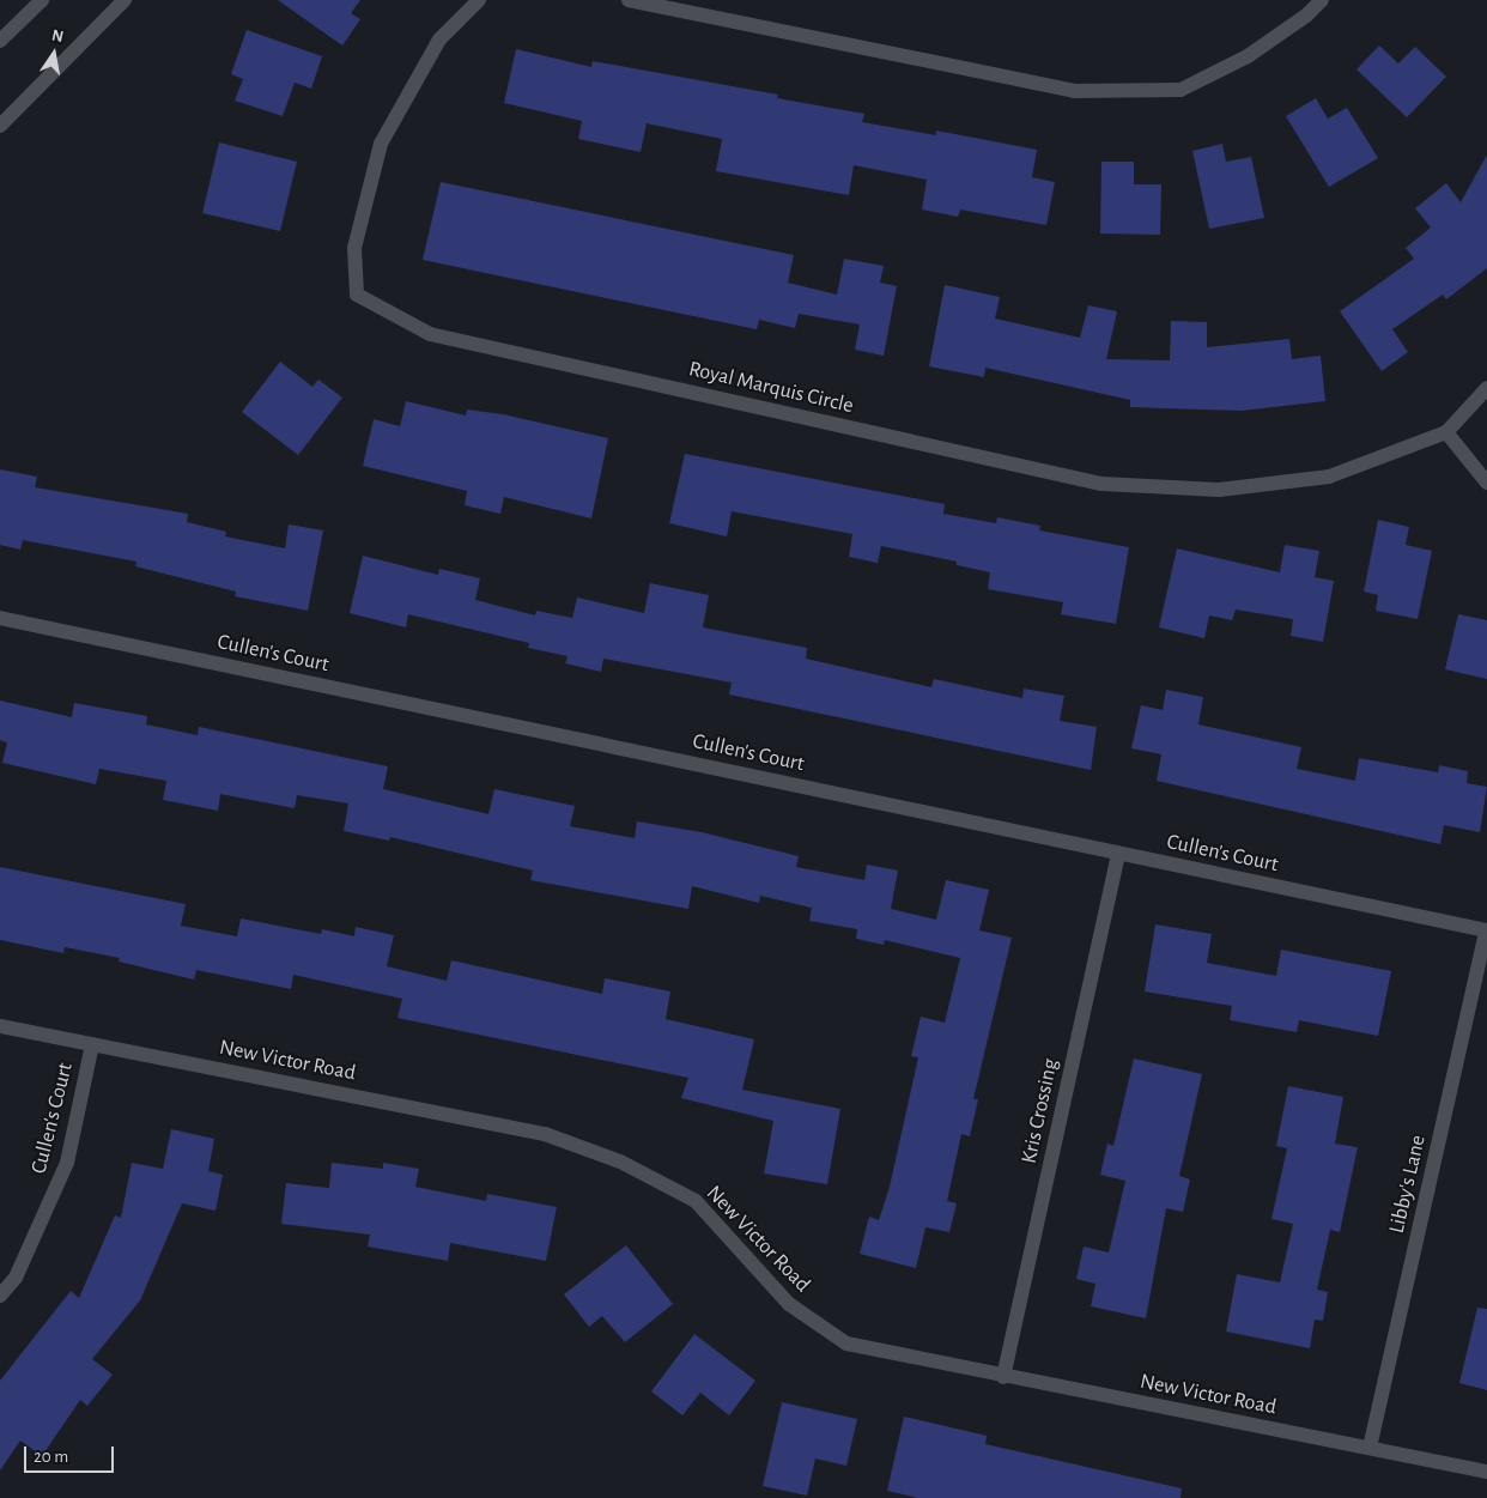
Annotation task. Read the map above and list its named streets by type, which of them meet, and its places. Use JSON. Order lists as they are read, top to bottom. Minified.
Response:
{"streets":{"street":["Royal Marquis Circle","Cullen's Court","New Victor Road","Kris Crossing","Libby's Lane"]},"crossings":[["Cullen's Court","New Victor Road"],["Cullen's Court","Kris Crossing"],["Cullen's Court","Libby's Lane"],["New Victor Road","Kris Crossing"],["New Victor Road","Libby's Lane"]],"scale_bar":"20 m","north":"top"}
